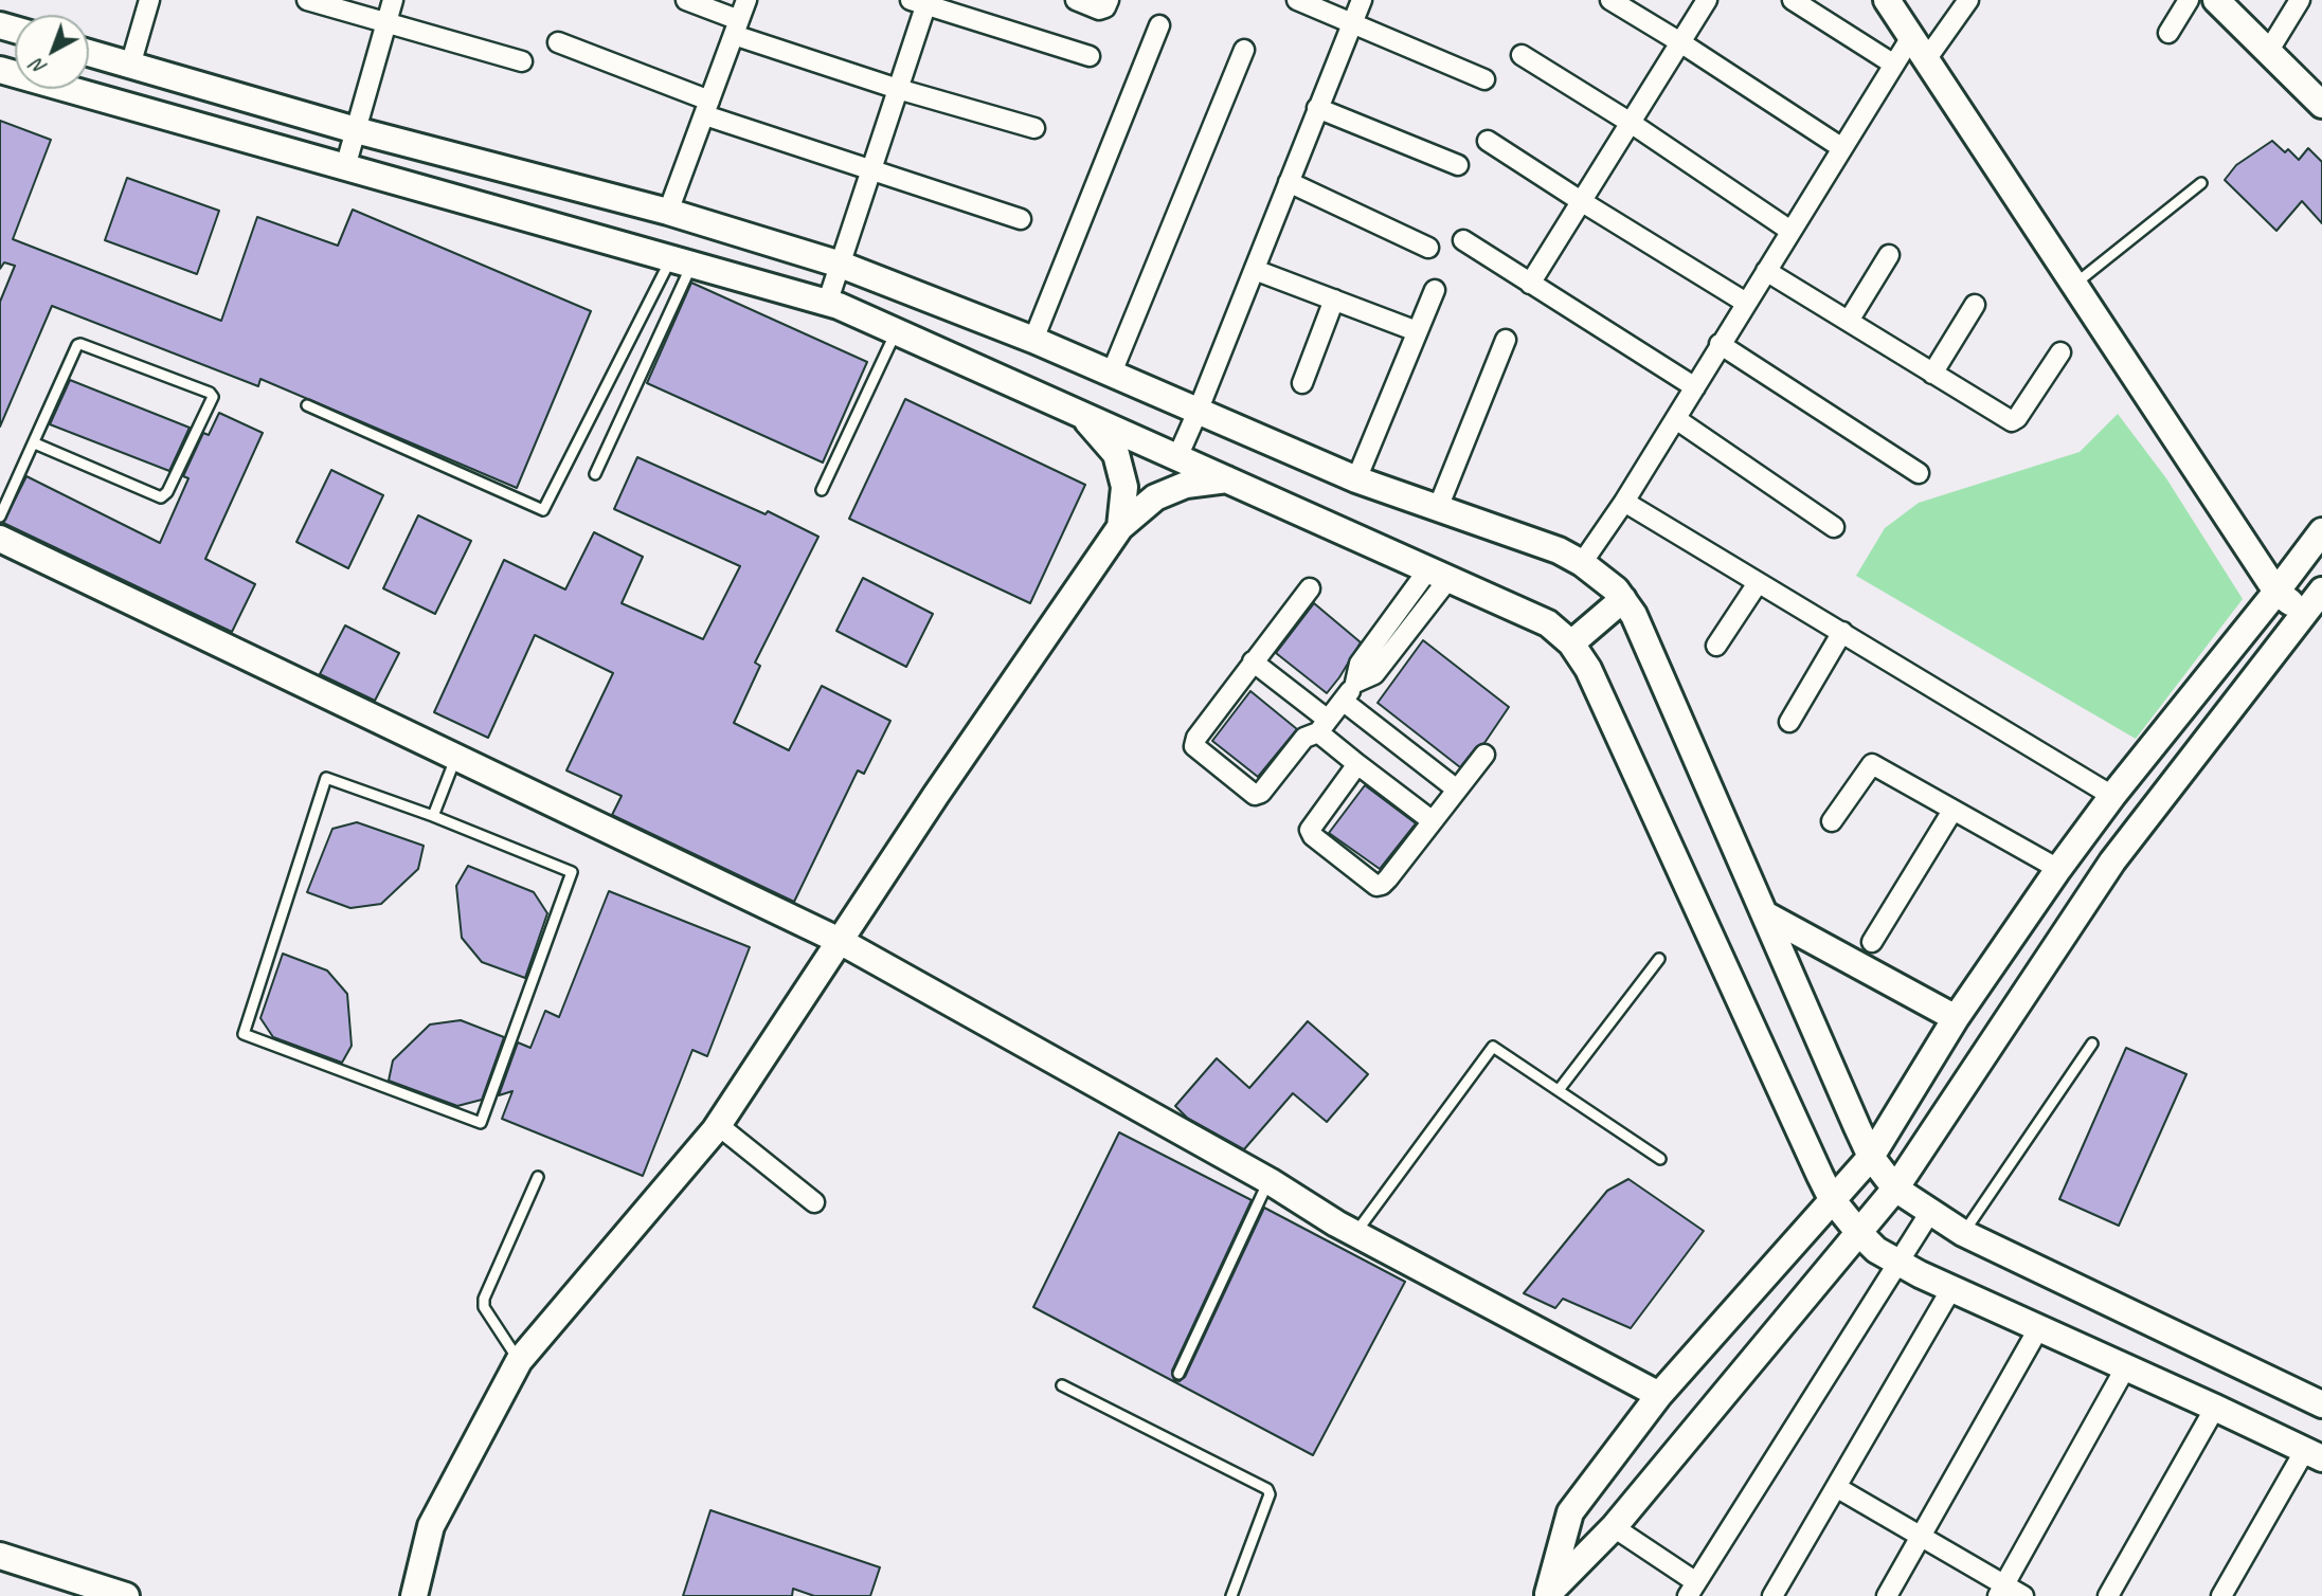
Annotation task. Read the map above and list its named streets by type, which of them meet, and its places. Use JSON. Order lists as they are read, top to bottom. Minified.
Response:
{"north":"bottom left"}
